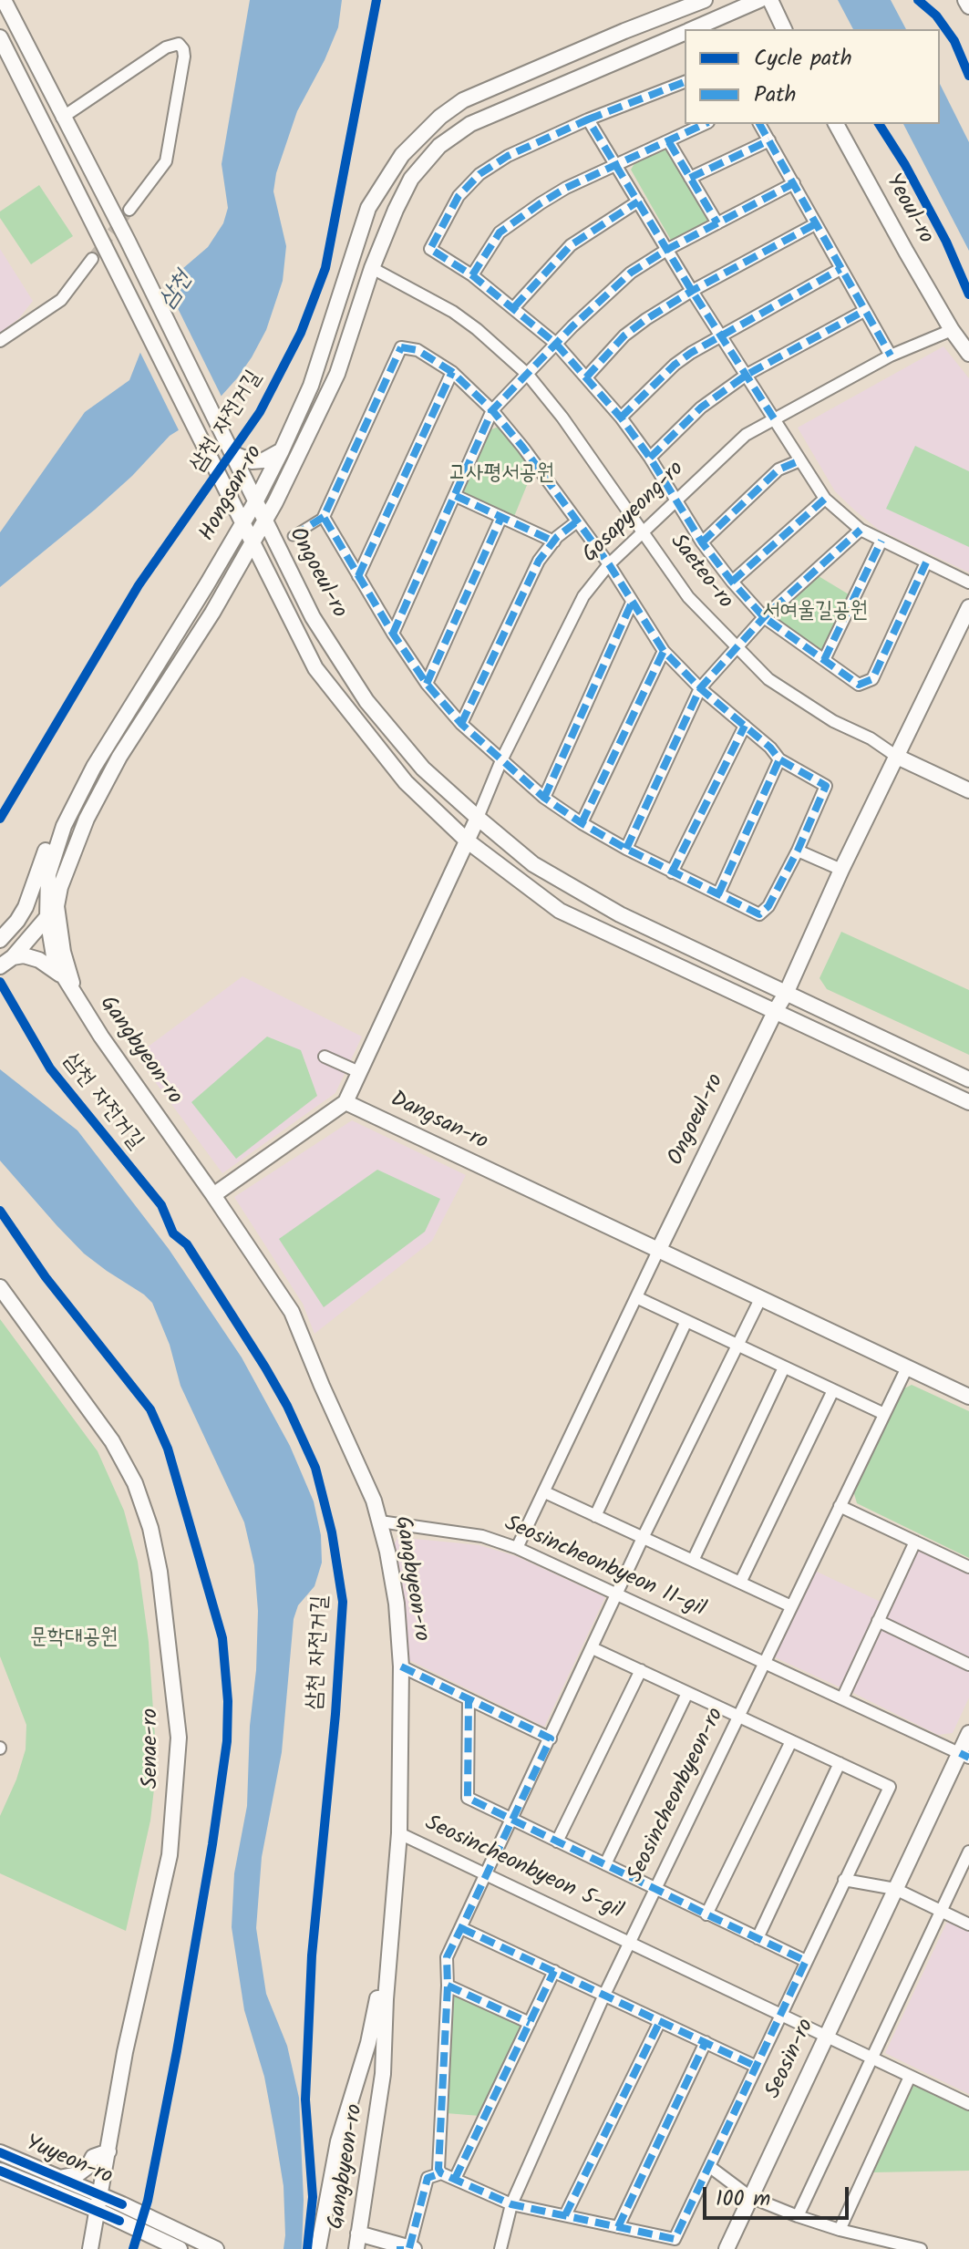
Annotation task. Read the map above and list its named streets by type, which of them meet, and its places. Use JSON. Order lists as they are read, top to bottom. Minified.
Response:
{"streets":{"street":["Yeoul-ro","Hongsan-ro","Gosapyeong-ro","Saeteo-ro","Ongoeul-ro","Gangbyeon-ro","Dangsan-ro","Seosincheonbyeon 11-gil","Senae-ro","Seosincheonbyeon-ro","Seosincheonbyeon 5-gil","Seosin-ro","Yuyeon-ro"],"cycle path":["삼천 자전거길"]},"crossings":[["Yeoul-ro","Gosapyeong-ro"],["Hongsan-ro","Saeteo-ro"],["Hongsan-ro","Ongoeul-ro"],["Hongsan-ro","Gangbyeon-ro"],["Gosapyeong-ro","Saeteo-ro"],["Gosapyeong-ro","Ongoeul-ro"],["Ongoeul-ro","Dangsan-ro"],["Gangbyeon-ro","Seosincheonbyeon 11-gil"],["Gangbyeon-ro","Seosincheonbyeon 5-gil"],["Dangsan-ro","Seosincheonbyeon-ro"],["Seosincheonbyeon 11-gil","Seosincheonbyeon-ro"],["Seosincheonbyeon 11-gil","Seosin-ro"],["Senae-ro","Yuyeon-ro"],["Seosincheonbyeon-ro","Seosincheonbyeon 5-gil"],["Seosincheonbyeon 5-gil","Seosin-ro"]],"water":["삼천"],"parks":["고사평서공원","서여울길공원","문학대공원"],"legend":["Cycle path","Path"],"scale_bar":"100 m"}
